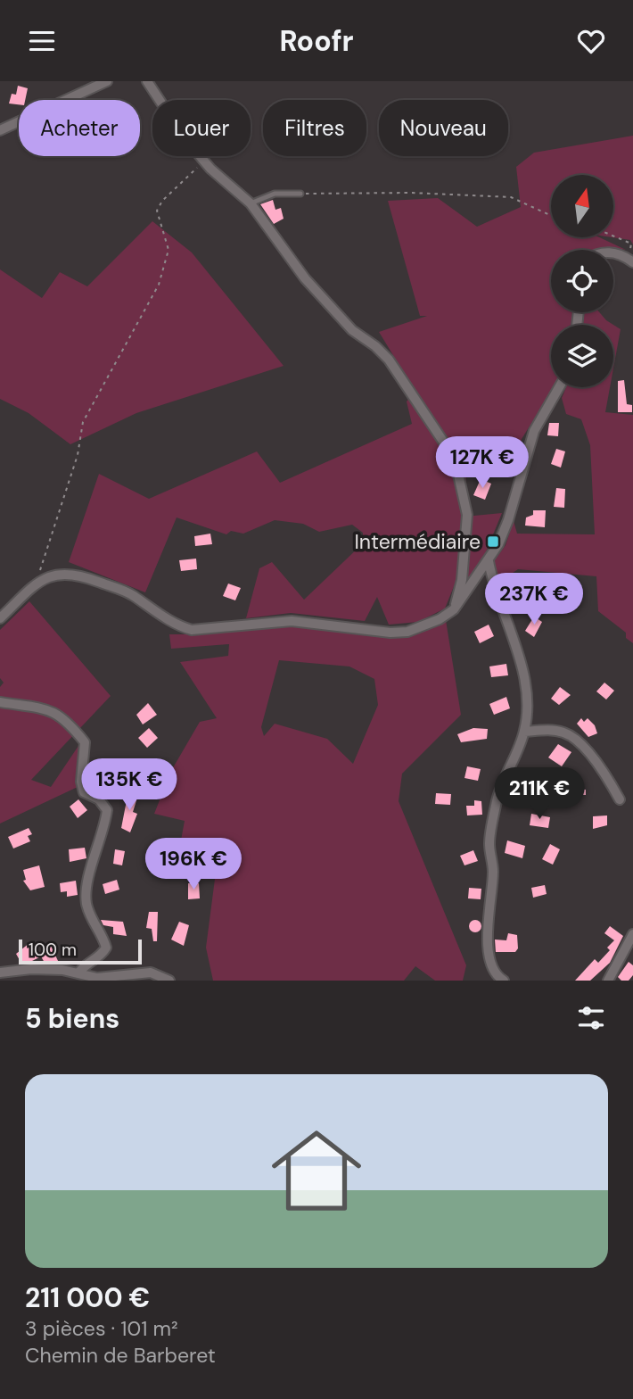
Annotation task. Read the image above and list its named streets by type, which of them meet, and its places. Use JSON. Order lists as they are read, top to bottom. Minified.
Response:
{"places":{"transit":["Intermédiaire"]},"scale_bar":"100 m","north":"top","page":{"header":"Roofr","chip":["Acheter","Louer","Filtres","Nouveau"],"price":["127K €","237K €","135K €","211K €","196K €"],"scale":"100 m","heading":"5 biens","list":[{"name":"211 000 €","note":"3 pièces · 101 m² · Chemin de Barberet"}]}}
